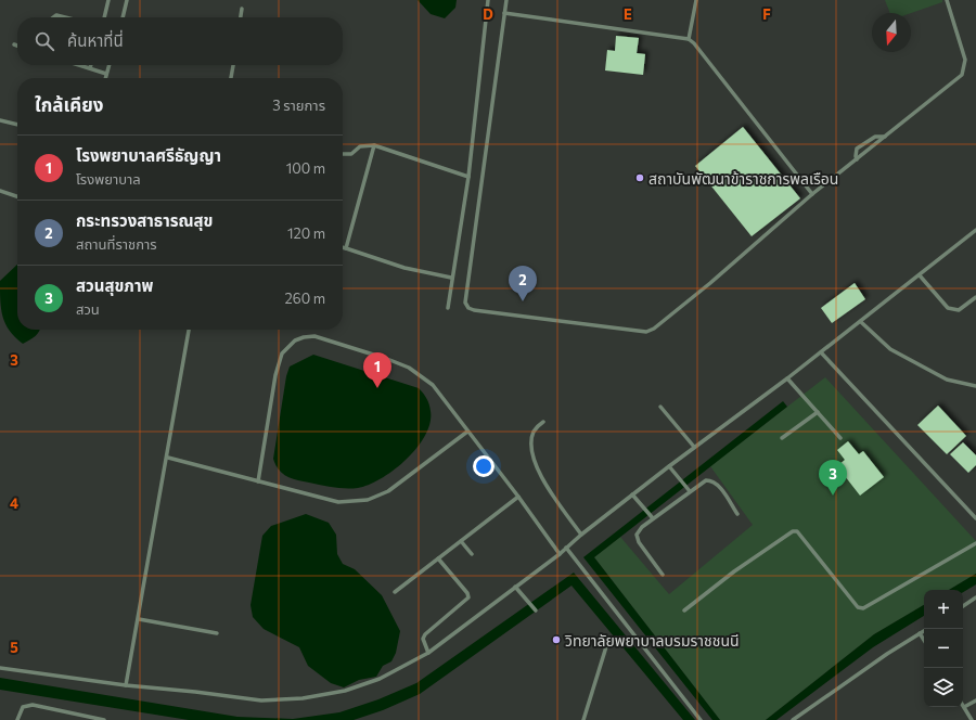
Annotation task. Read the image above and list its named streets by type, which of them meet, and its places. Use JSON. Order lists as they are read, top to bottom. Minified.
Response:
{"places":["สถาบันพัฒนาข้าราชการพลเรือน","วิทยาลัยพยาบาลบรมราชชนนี"],"north":"bottom","page":{"search":"ค้นหาที่นี่","heading":["ใกล้เคียง","3 รายการ"],"list":[{"mark":"1","name":"โรงพยาบาลศรีธัญญา","note":"โรงพยาบาล","value":"100 m"},{"mark":"2","name":"กระทรวงสาธารณสุข","note":"สถานที่ราชการ","value":"120 m"},{"mark":"3","name":"สวนสุขภาพ","note":"สวน","value":"260 m"}],"pins":["2","1","3"],"map_buttons":["+","−"]},"grid":{"columns":["D","E","F"],"rows":["3","4","5"]}}
